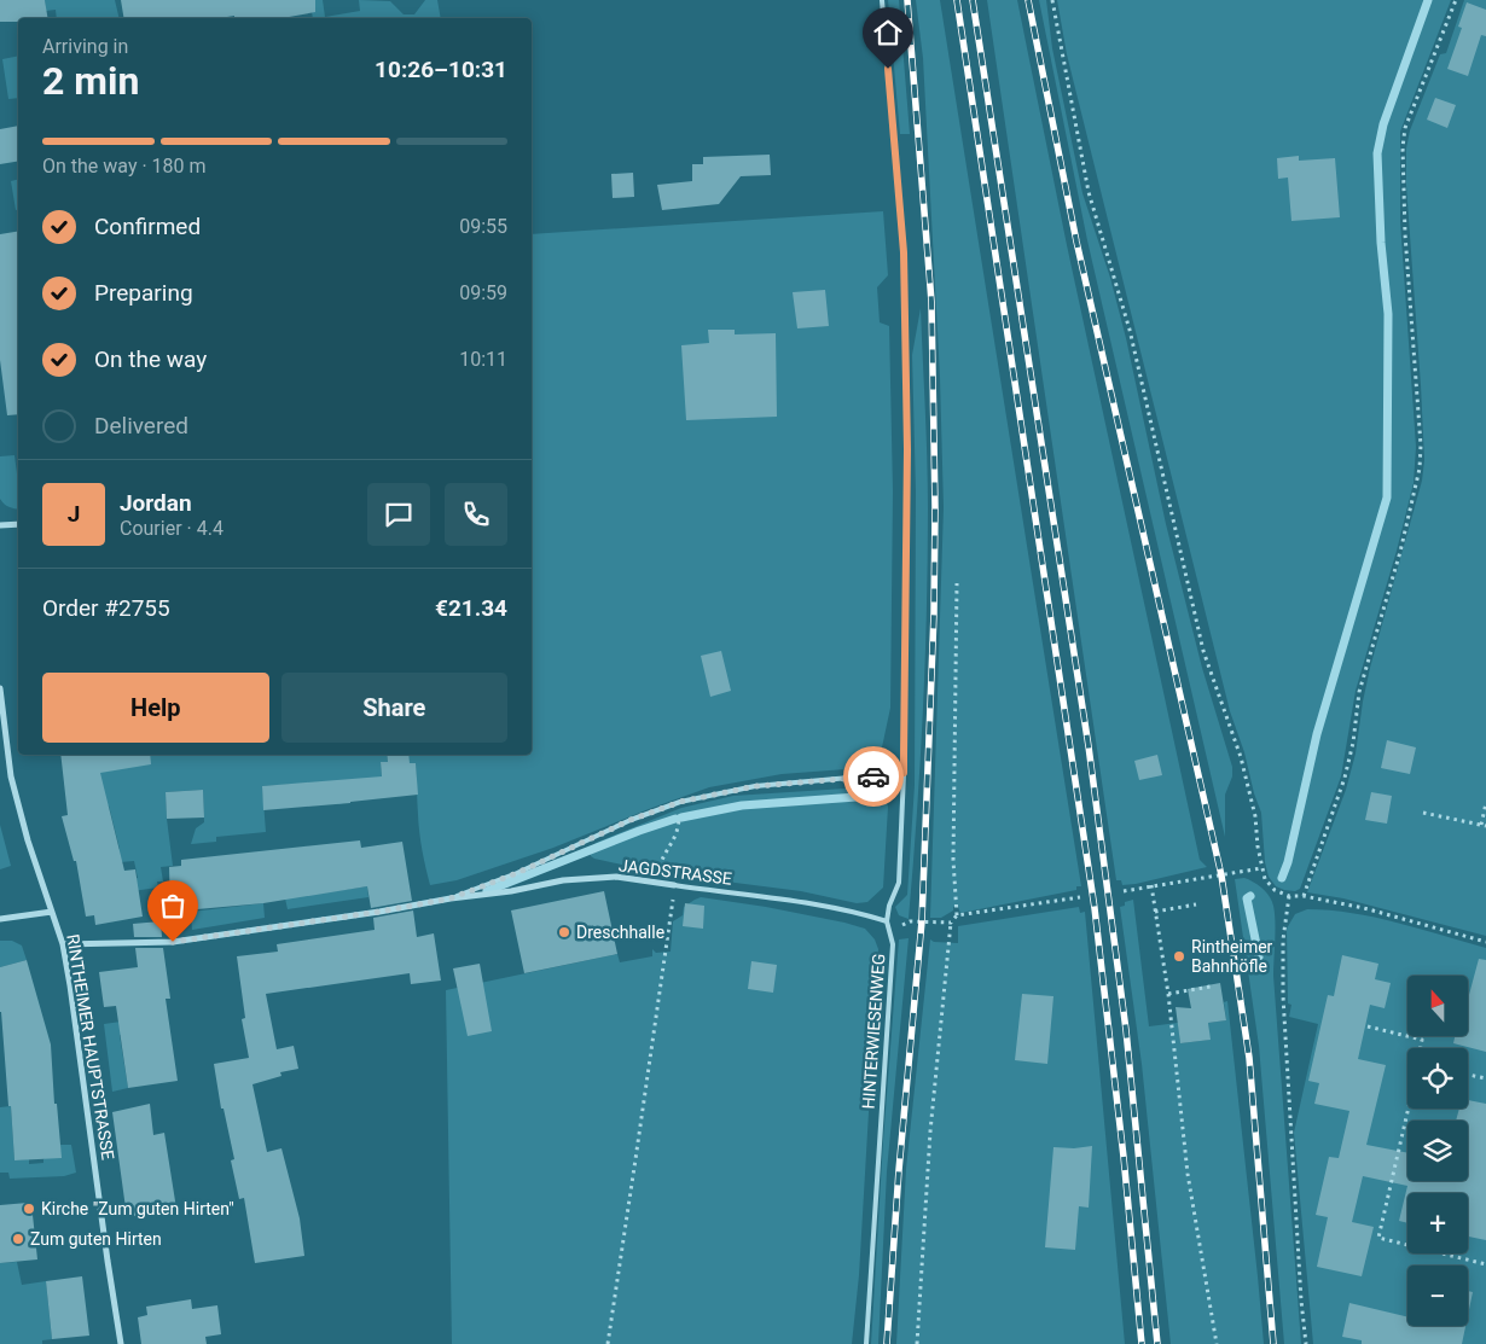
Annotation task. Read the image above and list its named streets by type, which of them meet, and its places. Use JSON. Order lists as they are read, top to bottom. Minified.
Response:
{"streets":{"street":["JAGDSTRASSE","RINTHEIMER HAUPTSTRASSE"],"lane":["HINTERWIESENWEG"]},"crossings":[["JAGDSTRASSE","HINTERWIESENWEG"],["JAGDSTRASSE","RINTHEIMER HAUPTSTRASSE"]],"places":["Dreschhalle","Rintheimer Bahnhöfle","Kirche \"Zum guten Hirten\"","Zum guten Hirten"],"north":"top","page":{"heading":["2 min","Arriving in","10:26–10:31"],"panel":["Jordan","Courier · 4.4","Order #2755","€21.34"],"bar":"On the way · 180 m","list":[["Confirmed","09:55"],["Preparing","09:59"],["On the way","10:11"],"Delivered"],"round":"J","buttons":["Help","Share"],"map_buttons":["+","−"]}}
